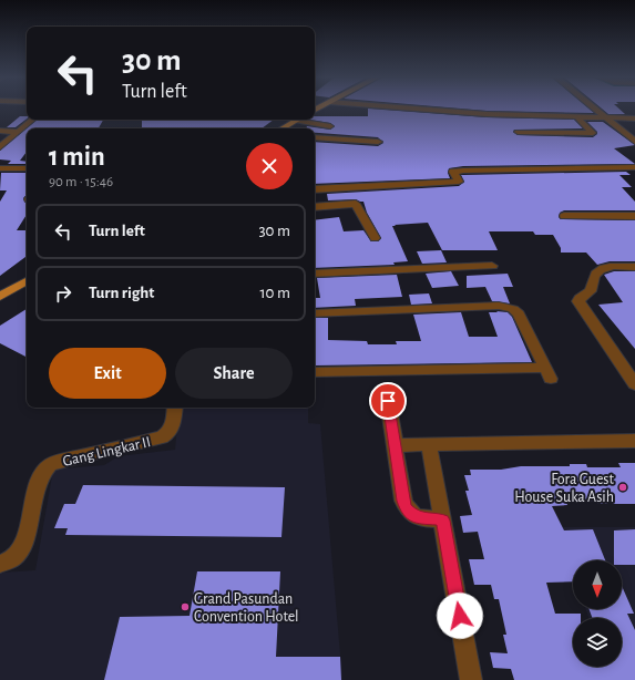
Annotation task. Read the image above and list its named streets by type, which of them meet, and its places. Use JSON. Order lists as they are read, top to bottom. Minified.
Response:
{"streets":{"street":["Gang Lingkar II"]},"places":["Fora Guest House Suka Asih","Grand Pasundan Convention Hotel"],"north":"bottom","page":{"turn":["30 m","Turn left"],"heading":["1 min","90 m · 15:46"],"list":[{"name":"Turn left","value":"30 m"},{"name":"Turn right","value":"10 m"}],"buttons":["Exit","Share"]}}
